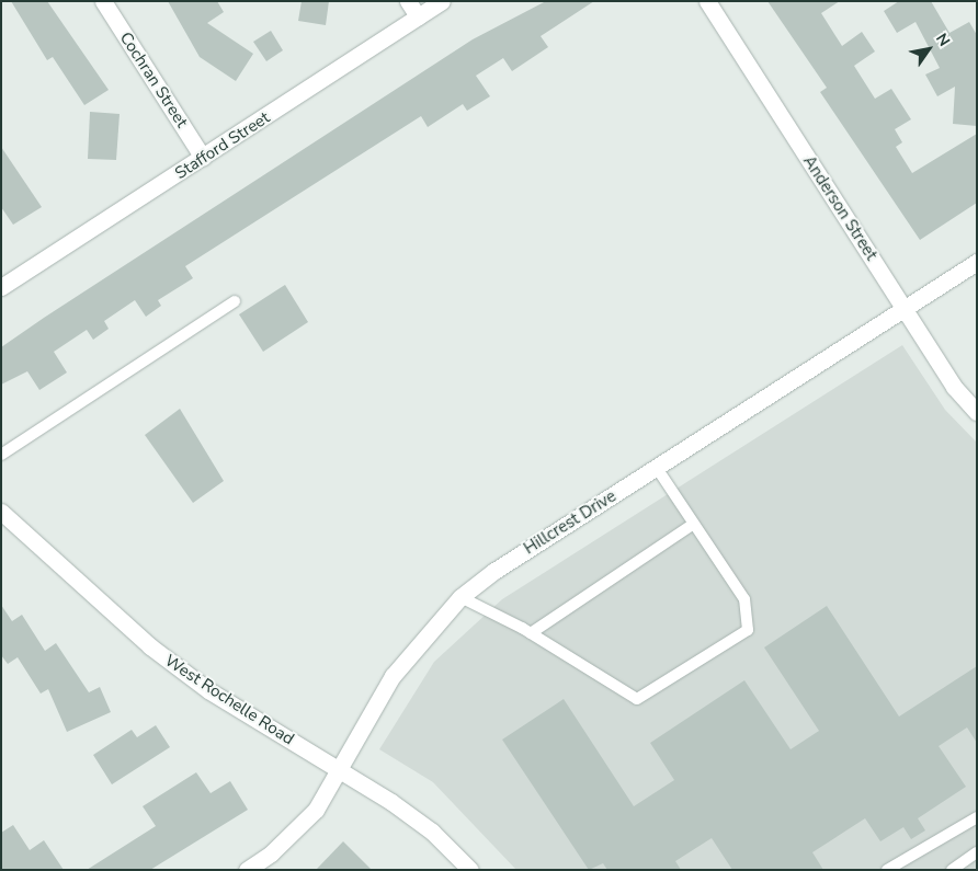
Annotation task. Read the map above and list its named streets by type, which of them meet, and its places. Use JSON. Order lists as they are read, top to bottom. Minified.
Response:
{"streets":{"street":["Cochran Street","Stafford Street","Anderson Street","Hillcrest Drive","West Rochelle Road"]},"crossings":[["Cochran Street","Stafford Street"],["Anderson Street","Hillcrest Drive"],["Hillcrest Drive","West Rochelle Road"]],"north":"top right"}
